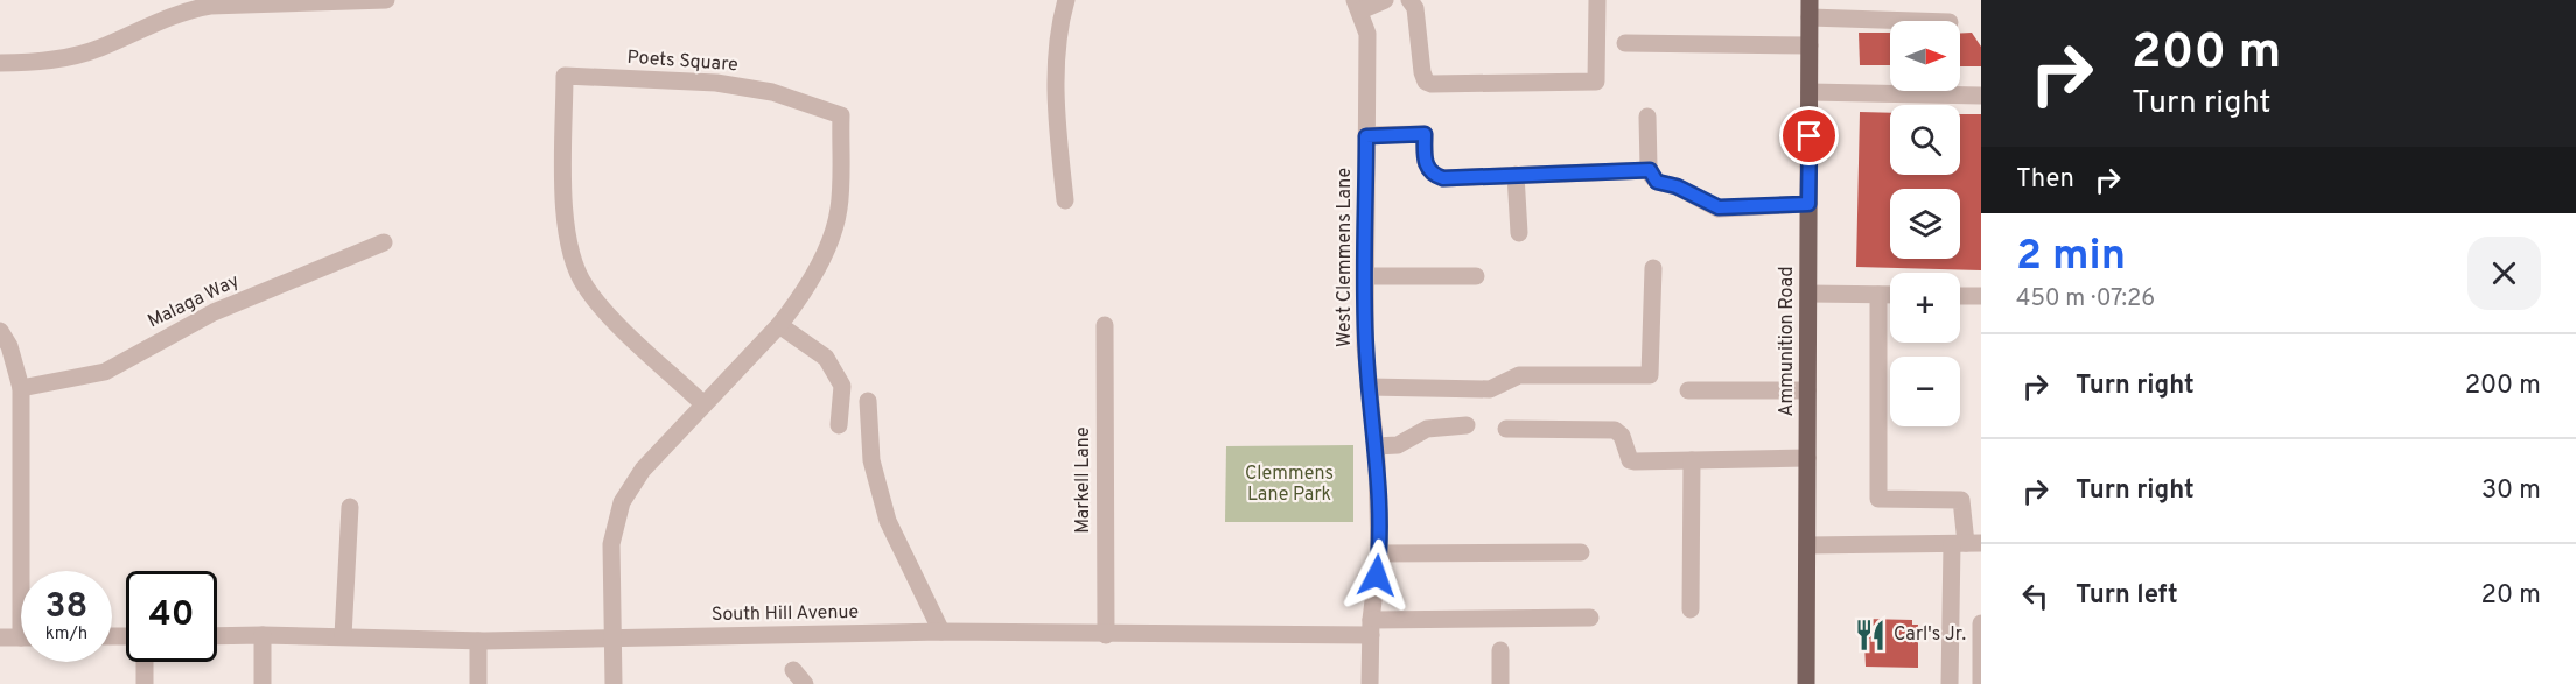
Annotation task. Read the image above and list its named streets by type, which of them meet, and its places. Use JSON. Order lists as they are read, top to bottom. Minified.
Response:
{"streets":{"main road":["Ammunition Road"],"street":["Poets Square","West Clemmens Lane","Malaga Way","Markell Lane","South Hill Avenue"]},"crossings":[["Poets Square","South Hill Avenue"],["West Clemmens Lane","South Hill Avenue"],["Markell Lane","South Hill Avenue"]],"parks":["Clemmens Lane Park"],"places":{"restaurant":["Carl's Jr."]},"north":"right","page":{"turn":["200 m","Turn right"],"map_buttons":["+","−"],"then":"Then","heading":["2 min","450 m · 07:26"],"list":[{"name":"Turn right","value":"200 m"},{"name":"Turn right","value":"30 m"},{"name":"Turn left","value":"20 m"}],"speed":"38 km/h","limit":"40"}}
